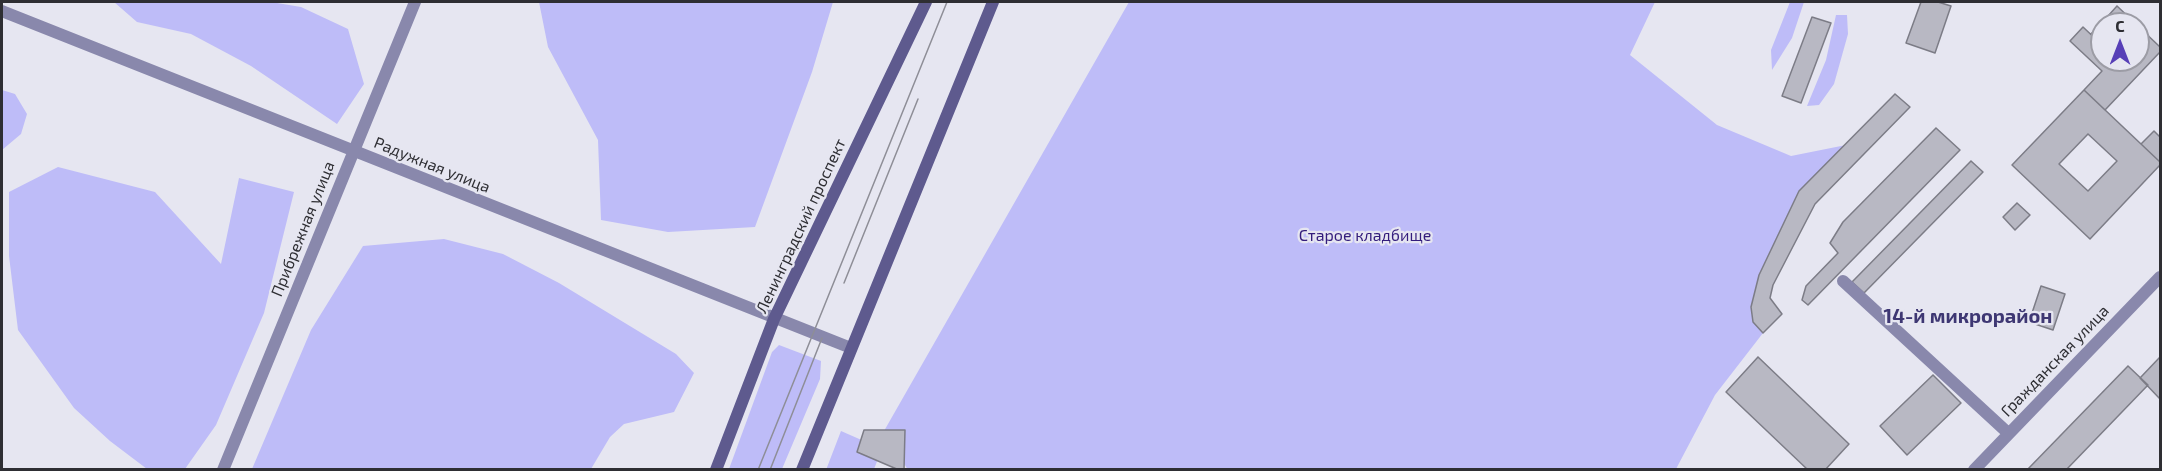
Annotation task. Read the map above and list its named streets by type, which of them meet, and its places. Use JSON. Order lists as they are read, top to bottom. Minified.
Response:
{"streets":{"main road":["Ленинградский проспект"],"street":["Радужная улица","Прибрежная улица","Гражданская улица"]},"crossings":[["Радужная улица","Ленинградский проспект"],["Радужная улица","Прибрежная улица"]],"districts":["14-й микрорайон"],"parks":["Старое кладбище"],"north":"top"}
